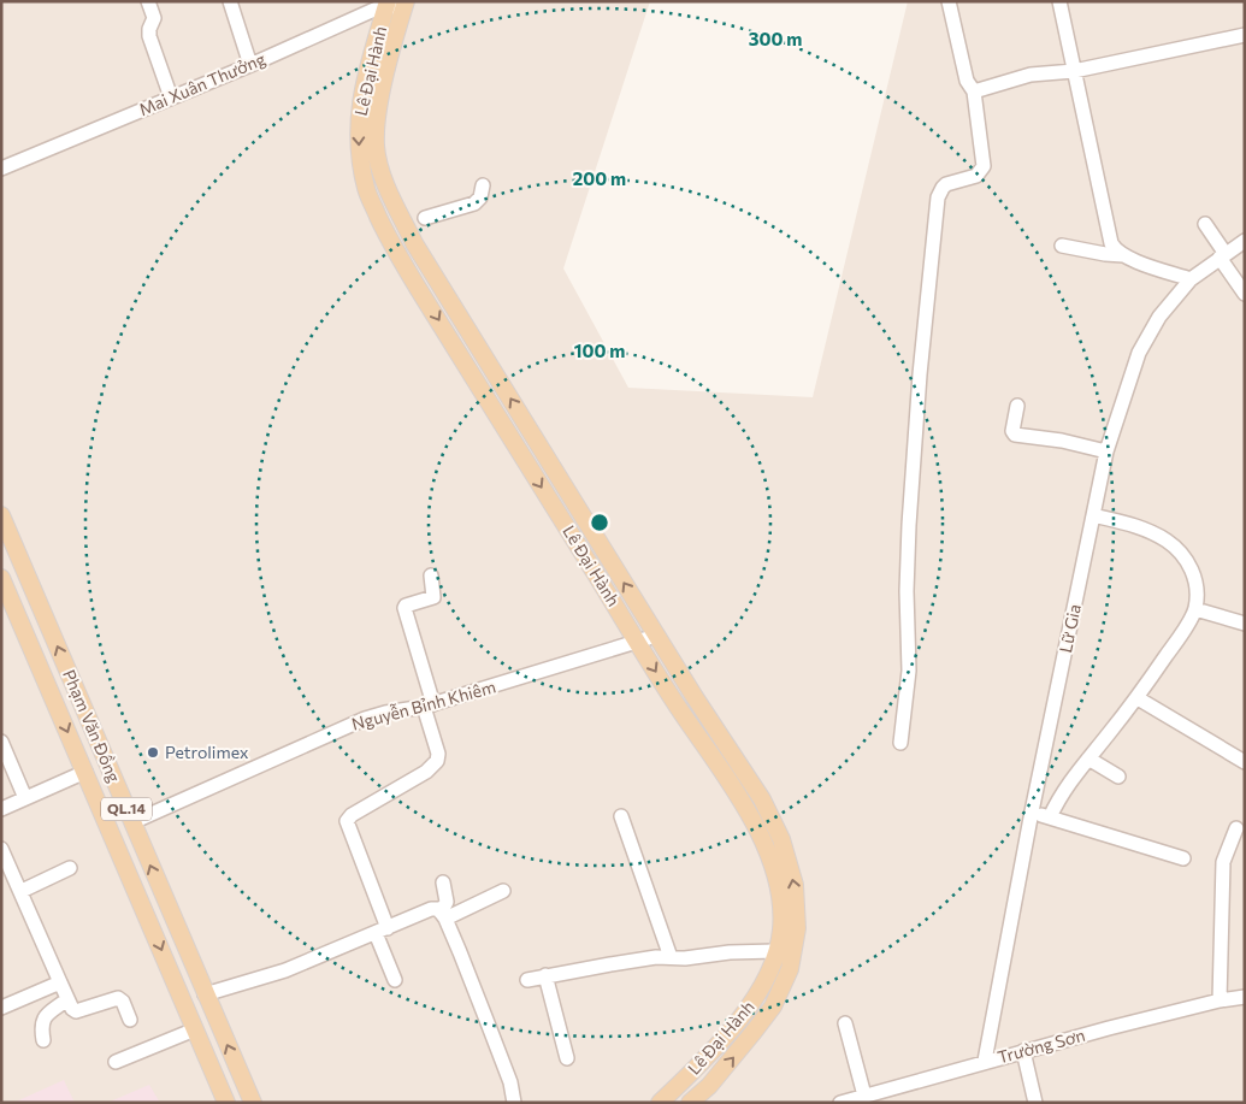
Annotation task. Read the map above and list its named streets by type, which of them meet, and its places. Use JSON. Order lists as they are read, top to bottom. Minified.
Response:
{"streets":{"main road":["Lê Đại Hành","Phạm Văn Đồng","QL.14"],"street":["Mai Xuân Thưởng","Lữ Gia","Nguyễn Bỉnh Khiêm","Trường Sơn"]},"crossings":[["Lê Đại Hành","Mai Xuân Thưởng"],["Lê Đại Hành","Nguyễn Bỉnh Khiêm"],["Lữ Gia","Trường Sơn"],["Nguyễn Bỉnh Khiêm","Phạm Văn Đồng"]],"places":["Petrolimex"],"rings":["300 m","200 m","100 m"]}
